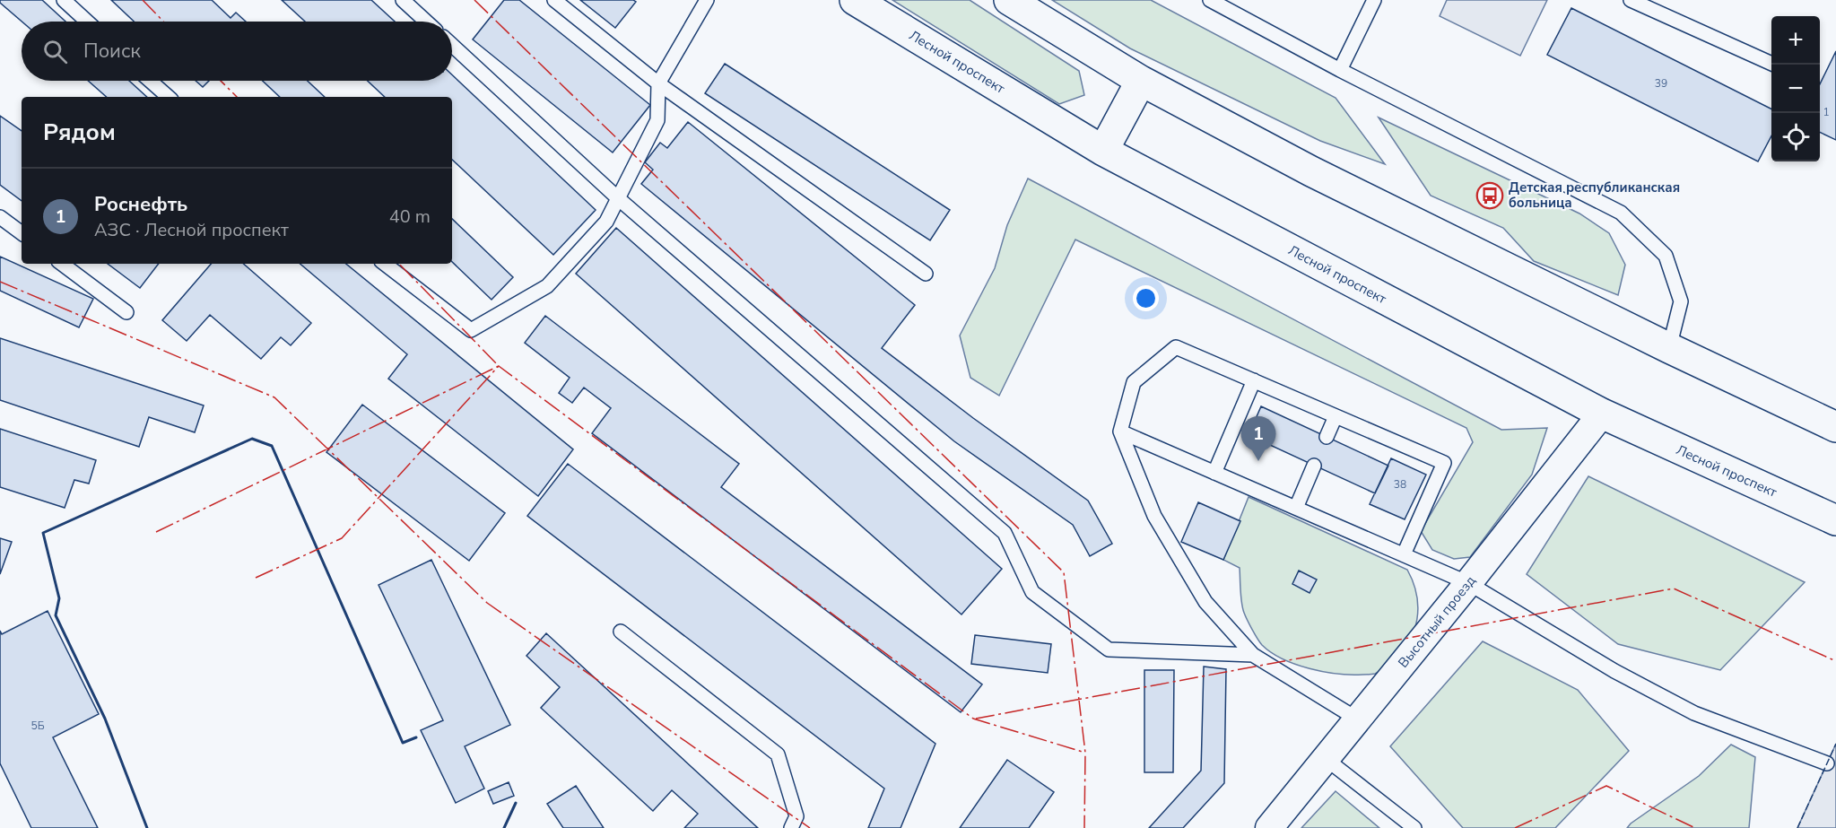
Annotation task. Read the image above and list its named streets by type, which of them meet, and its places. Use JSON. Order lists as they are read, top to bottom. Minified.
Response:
{"streets":{"main road":["Лесной проспект"],"street":["Высотный проезд"]},"crossings":[["Лесной проспект","Высотный проезд"]],"places":{"bus stop":["Детская республиканская больница"]},"house_numbers":["39","1","38","5Б"],"page":{"map_buttons":["+","−"],"search":"Поиск","heading":"Рядом","list":[{"mark":"1","name":"Роснефть","note":"АЗС · Лесной проспект","value":"40 m"}],"pins":"1"}}
